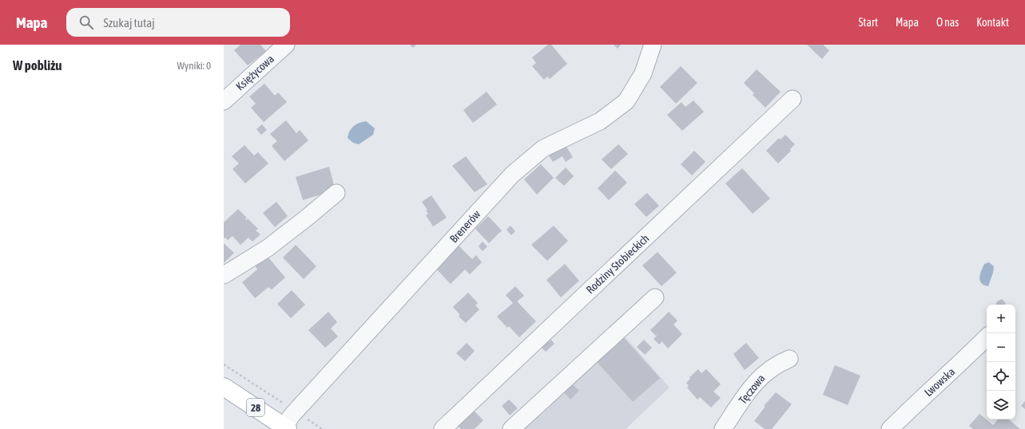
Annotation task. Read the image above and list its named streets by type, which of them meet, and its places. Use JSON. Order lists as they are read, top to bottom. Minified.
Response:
{"streets":{"main road":["28"],"street":["Księżycowa","Brenerów","Rodziny Stobieckich","Lwowska","Tęczowa"]},"crossings":[["Brenerów","28"]],"page":{"header":"Mapa","search":"Szukaj tutaj","nav":["Start","Mapa","O nas","Kontakt"],"heading":["W pobliżu","Wyniki: 0"],"map_buttons":["+","−"]}}
